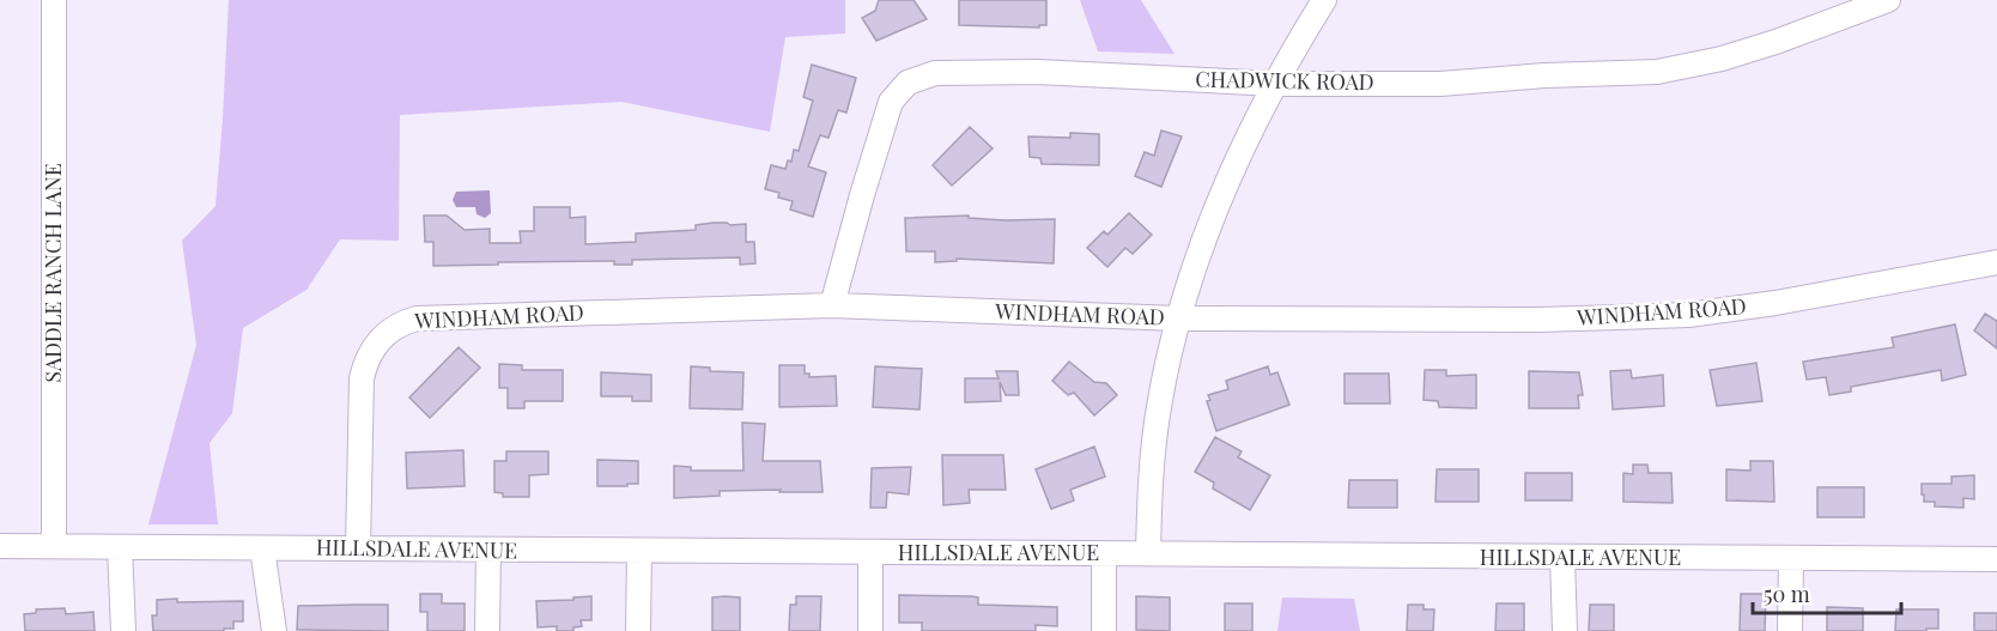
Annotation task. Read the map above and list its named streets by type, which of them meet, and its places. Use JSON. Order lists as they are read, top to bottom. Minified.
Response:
{"streets":{"street":["CHADWICK ROAD","SADDLE RANCH LANE","WINDHAM ROAD","HILLSDALE AVENUE"]},"crossings":[["CHADWICK ROAD","WINDHAM ROAD"],["SADDLE RANCH LANE","HILLSDALE AVENUE"],["WINDHAM ROAD","HILLSDALE AVENUE"]],"scale_bar":"50 m"}
